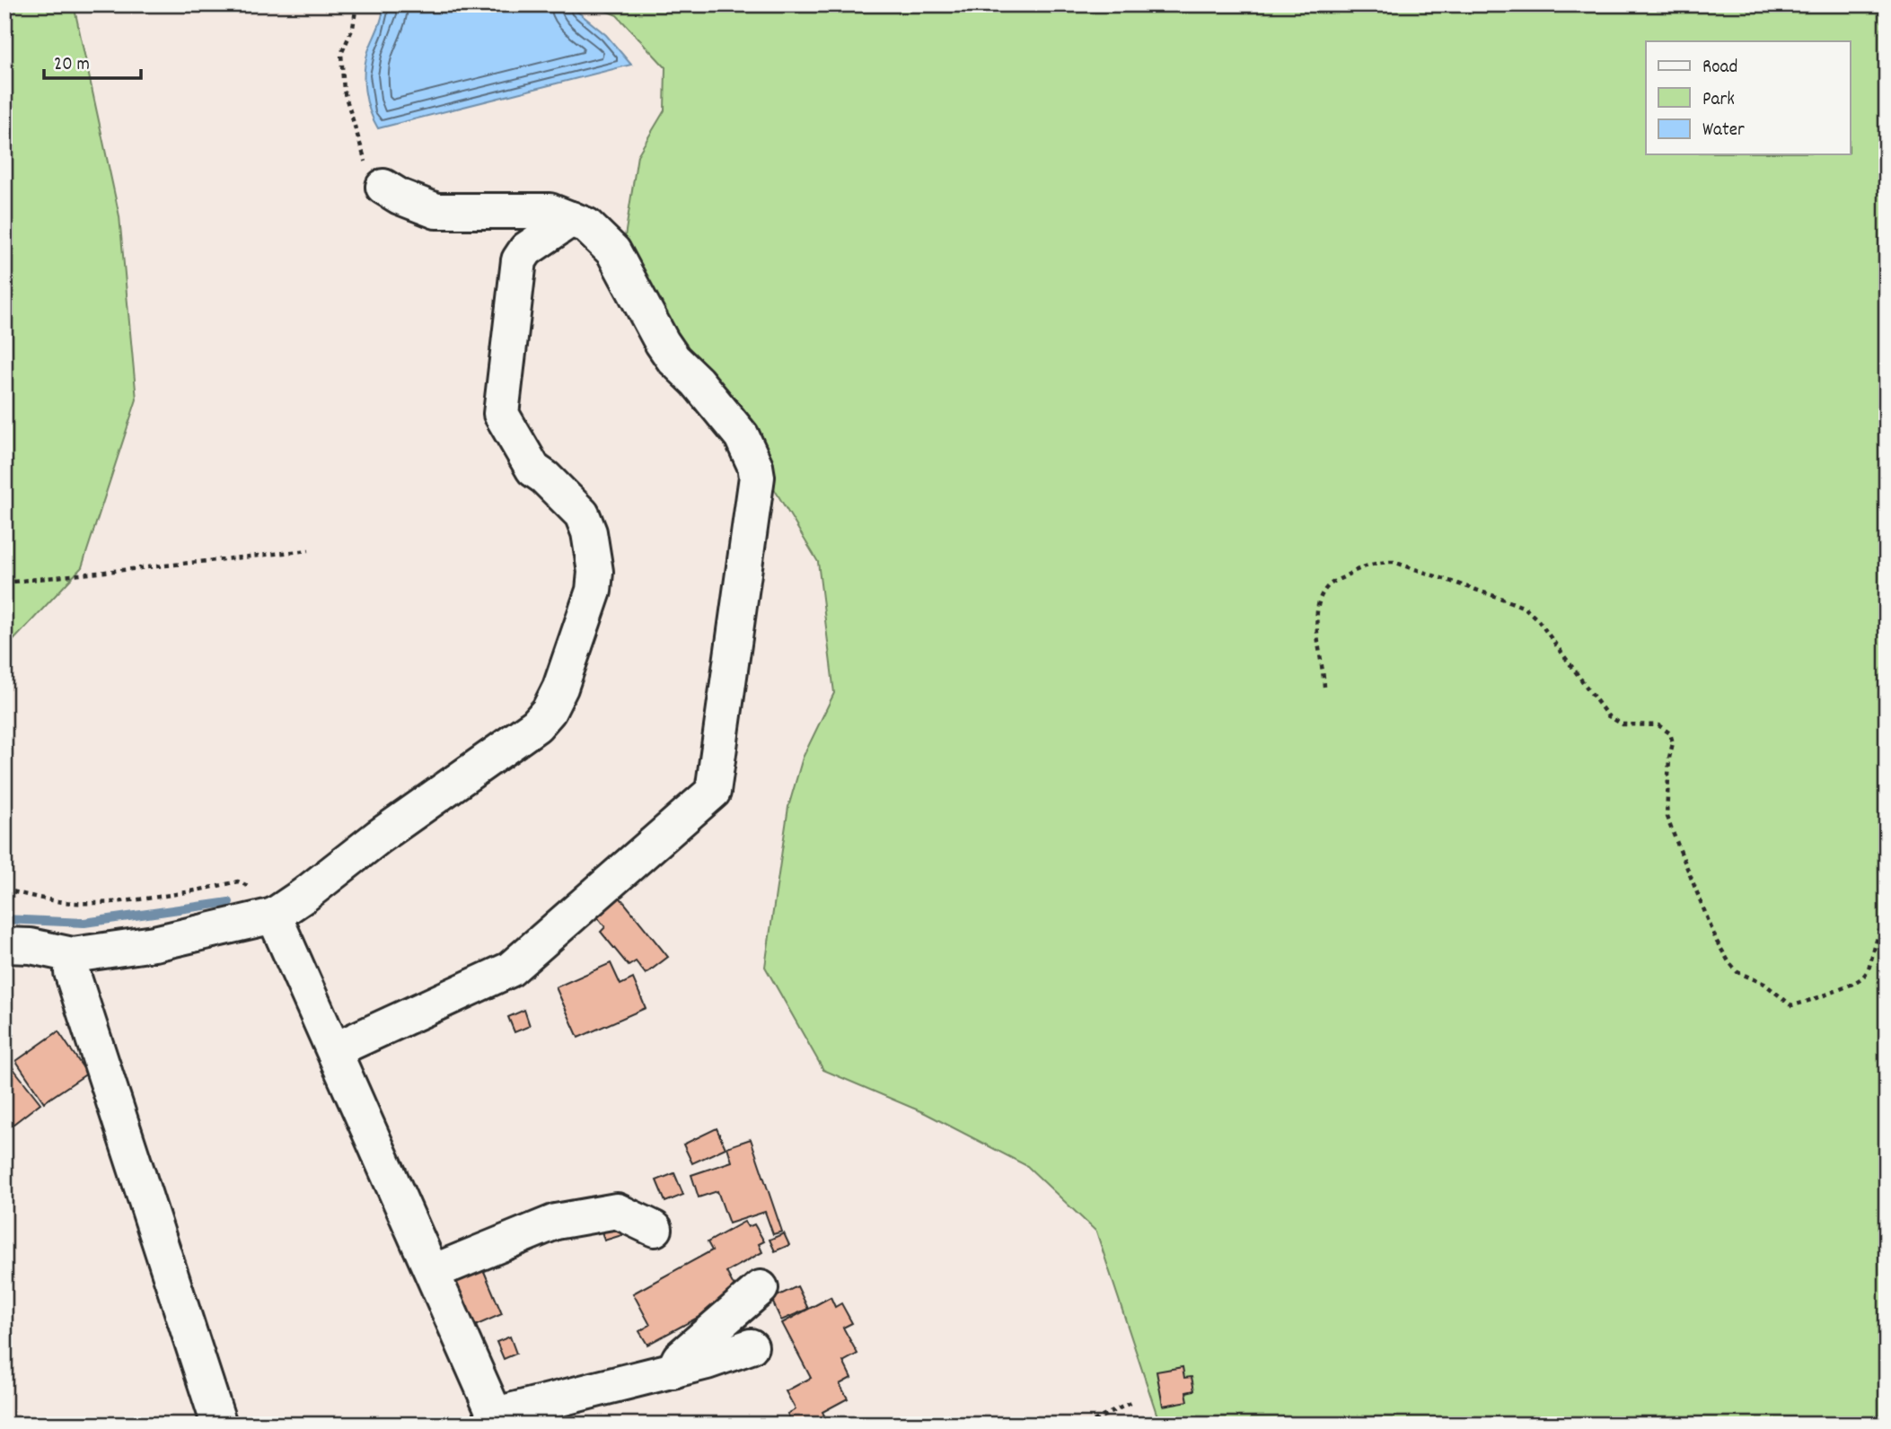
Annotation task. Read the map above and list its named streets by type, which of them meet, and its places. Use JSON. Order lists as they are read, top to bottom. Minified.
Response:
{"legend":["Road","Park","Water"],"scale_bar":"20 m"}
